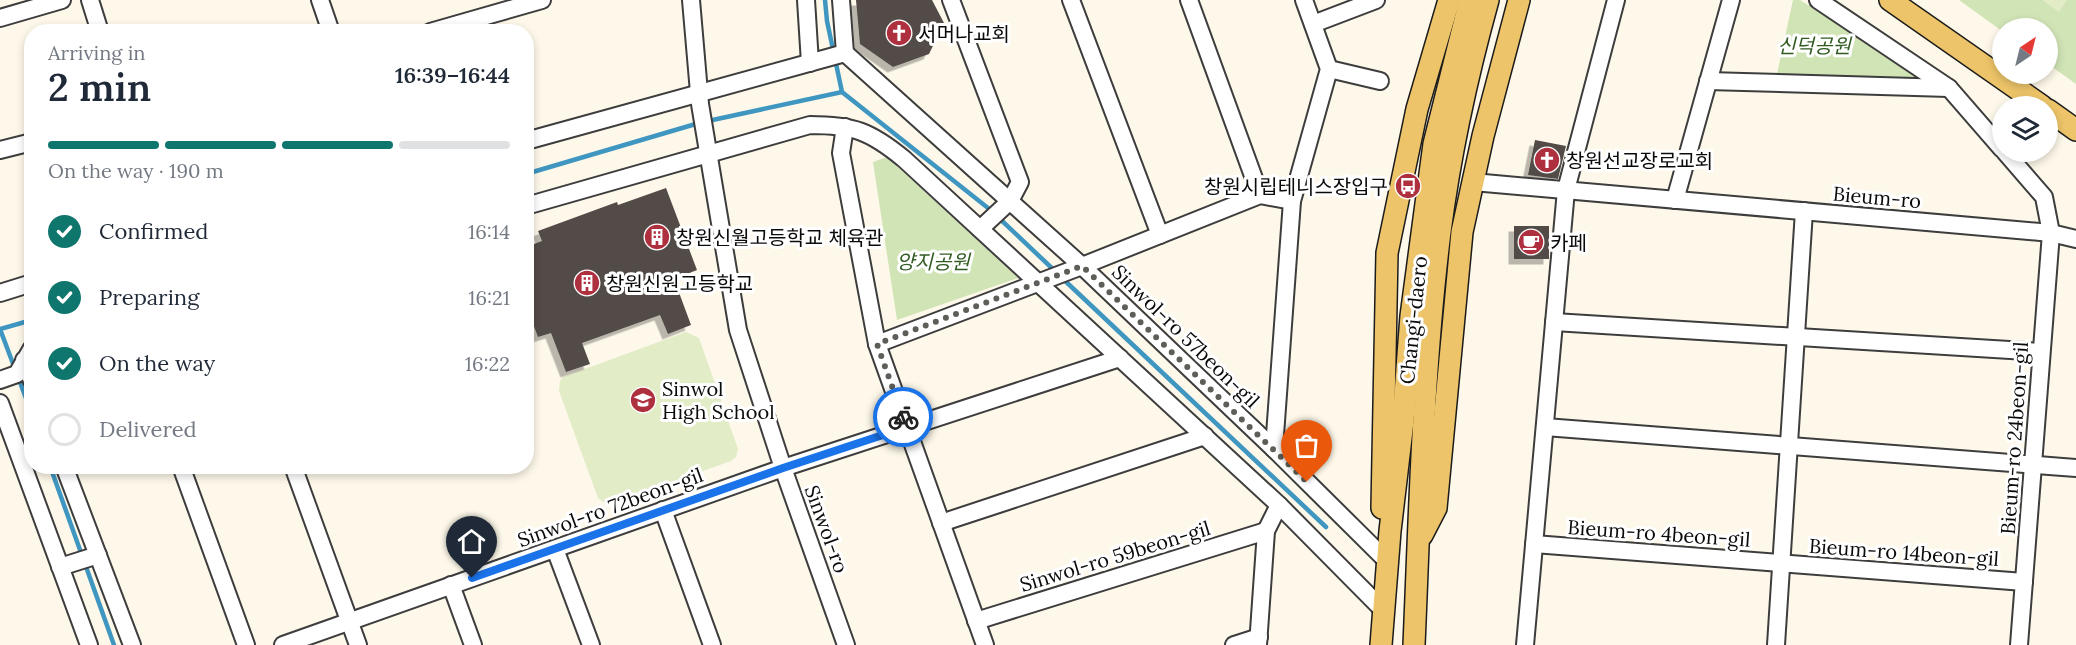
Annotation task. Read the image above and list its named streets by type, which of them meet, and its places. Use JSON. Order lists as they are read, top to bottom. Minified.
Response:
{"streets":{"main road":["Changi-daero"],"street":["Bieum-ro","Sinwol-ro 57beon-gil","Bieum-ro 24beon-gil","Sinwol-ro 72beon-gil","Sinwol-ro","Bieum-ro 4beon-gil","Bieum-ro 14beon-gil","Sinwol-ro 59beon-gil"]},"crossings":[["Bieum-ro","Bieum-ro 24beon-gil"],["Bieum-ro","Bieum-ro 14beon-gil"],["Changi-daero","Sinwol-ro 57beon-gil"],["Bieum-ro 24beon-gil","Bieum-ro 14beon-gil"],["Sinwol-ro 72beon-gil","Sinwol-ro"],["Bieum-ro 4beon-gil","Bieum-ro 14beon-gil"]],"parks":["신덕공원","양지공원"],"places":{"church":["서머나교회","창원선교장로교회"],"bus stop":["창원시립테니스장입구"],"building":["창원신월고등학교 체육관","창원신원고등학교"],"cafe":["카페"],"school or university":["Sinwol High School"]},"north":"top right","page":{"heading":["2 min","Arriving in","16:39–16:44"],"bar":"On the way · 190 m","list":[["Confirmed","16:14"],["Preparing","16:21"],["On the way","16:22"],"Delivered"]}}
